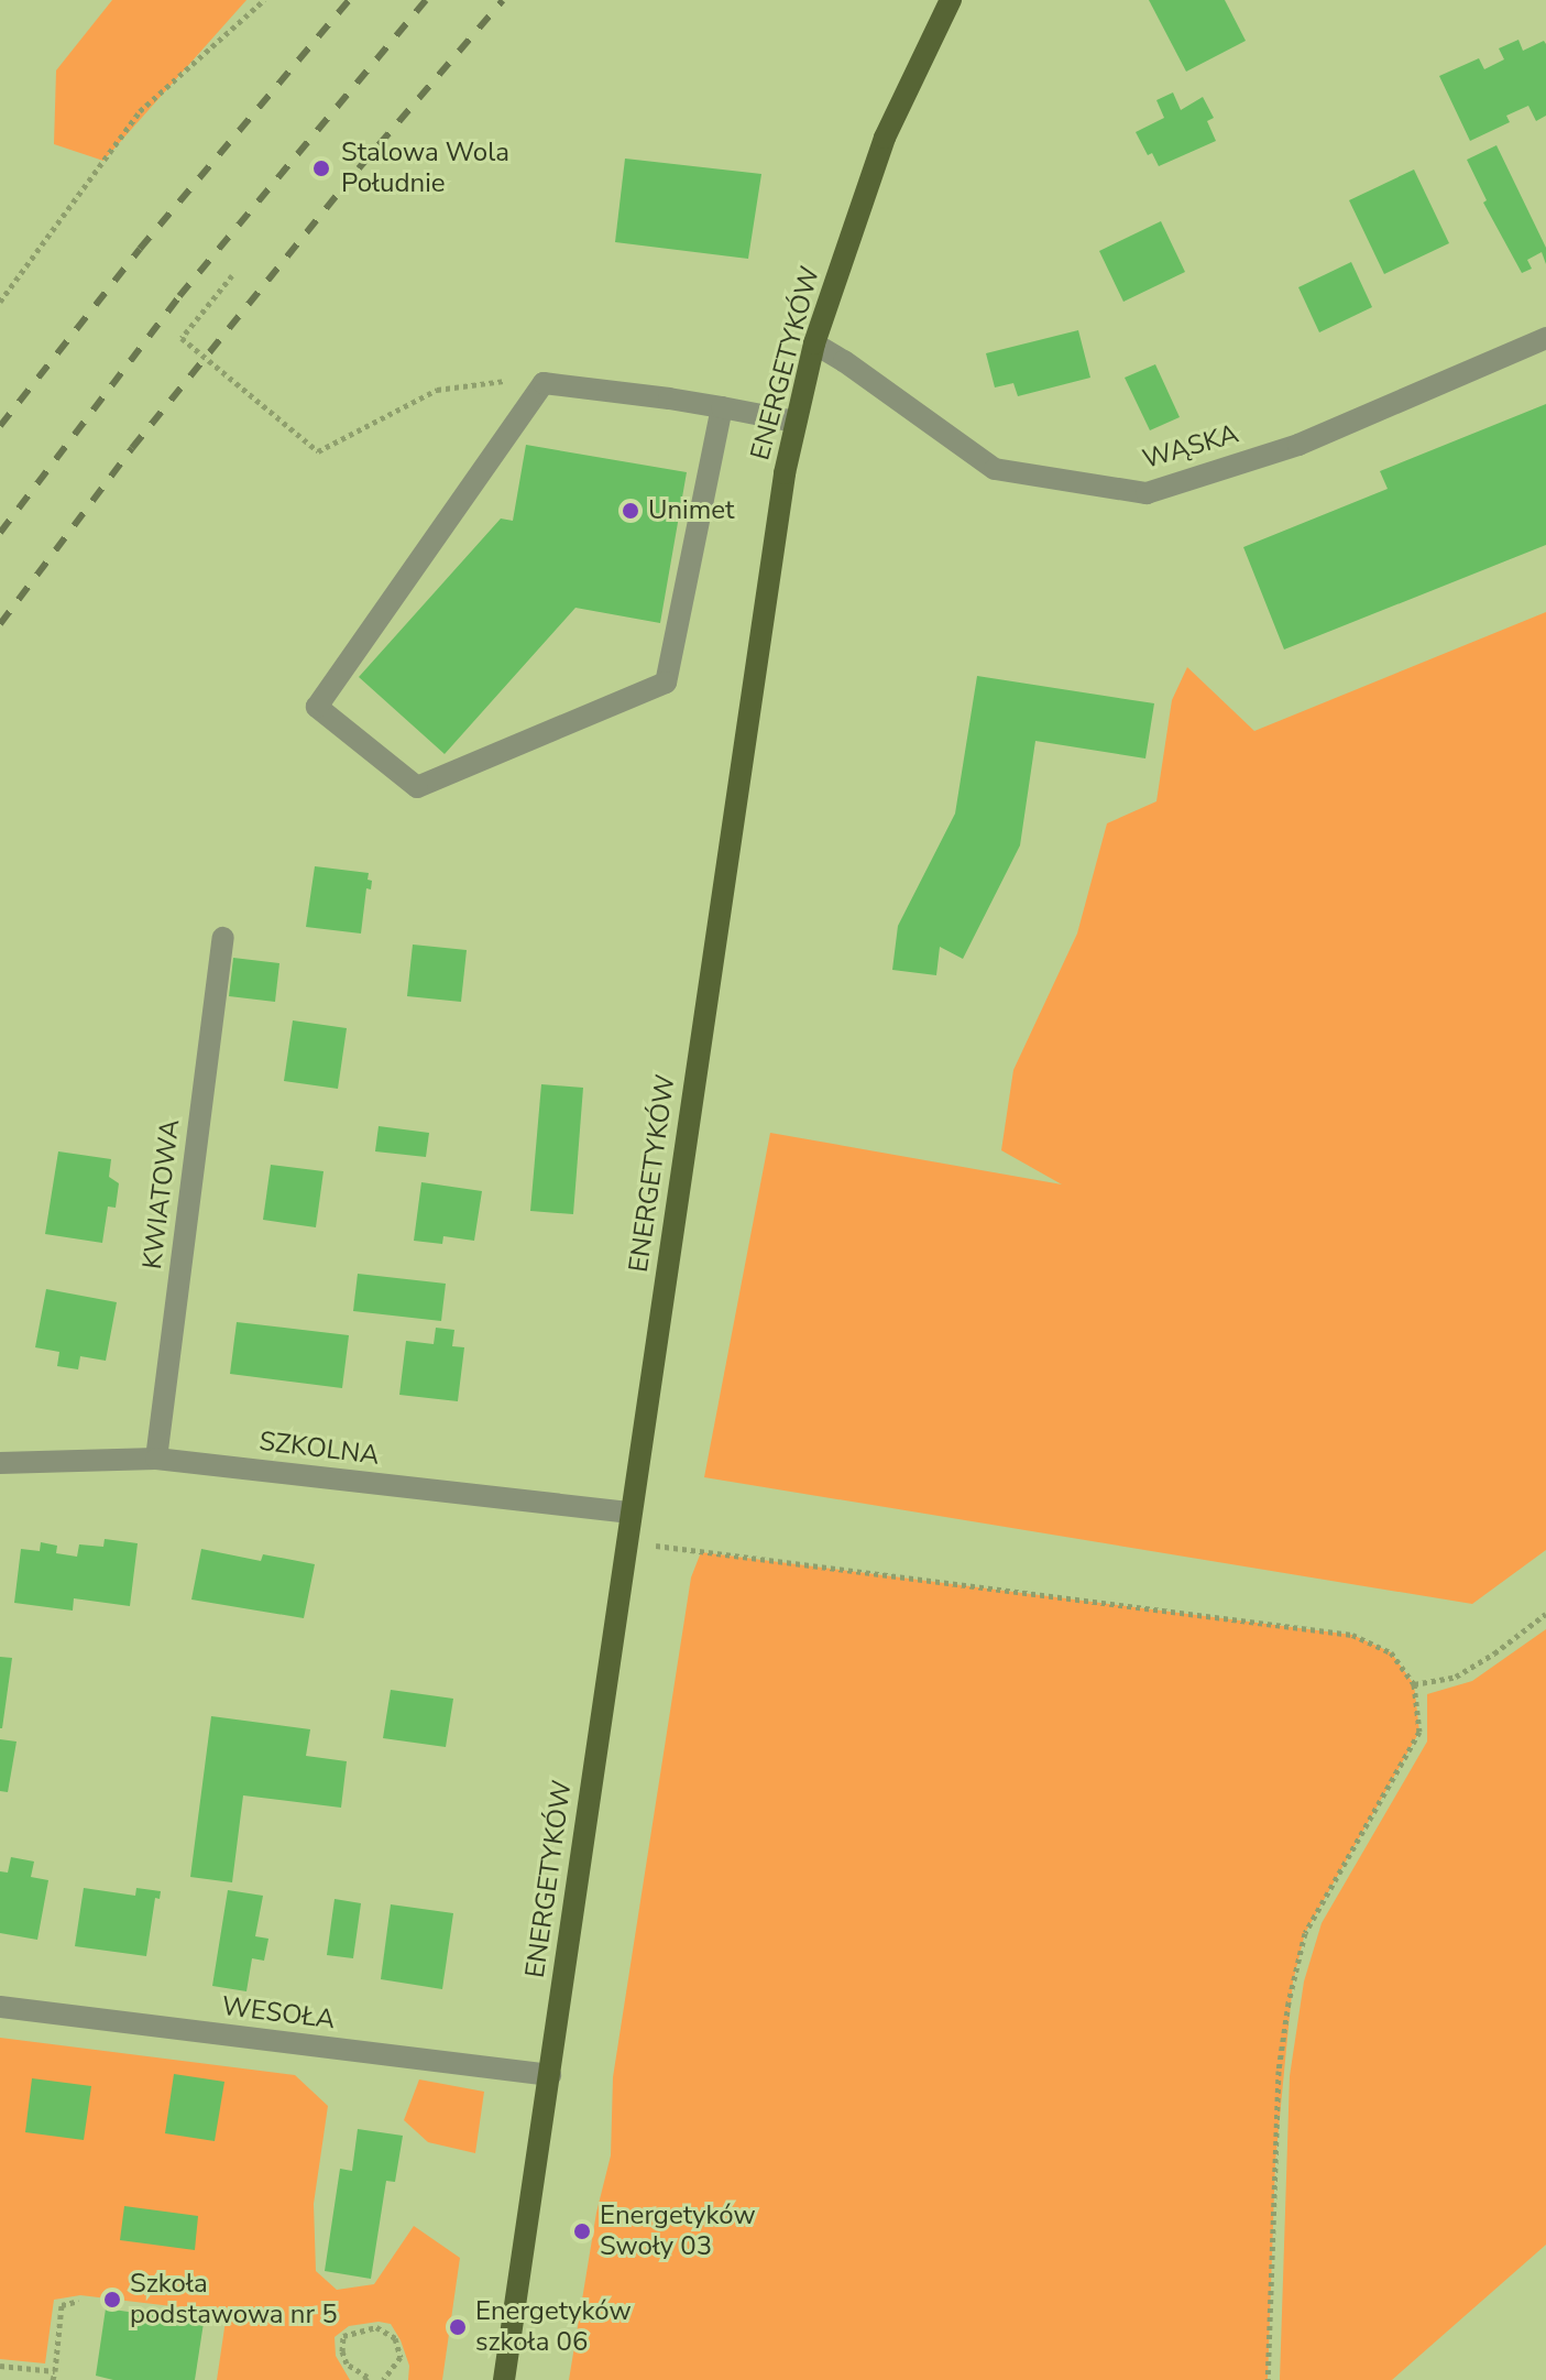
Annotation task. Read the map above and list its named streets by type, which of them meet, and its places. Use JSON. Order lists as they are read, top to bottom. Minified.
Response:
{"streets":{"main road":["ENERGETYKÓW"],"street":["WĄSKA","KWIATOWA","SZKOLNA","WESOŁA"]},"crossings":[["ENERGETYKÓW","WĄSKA"],["ENERGETYKÓW","SZKOLNA"],["ENERGETYKÓW","WESOŁA"],["KWIATOWA","SZKOLNA"]],"places":["Stalowa Wola Południe","Unimet","Energetyków Swoły 03","Szkoła podstawowa nr 5","Energetyków szkoła 06"]}
